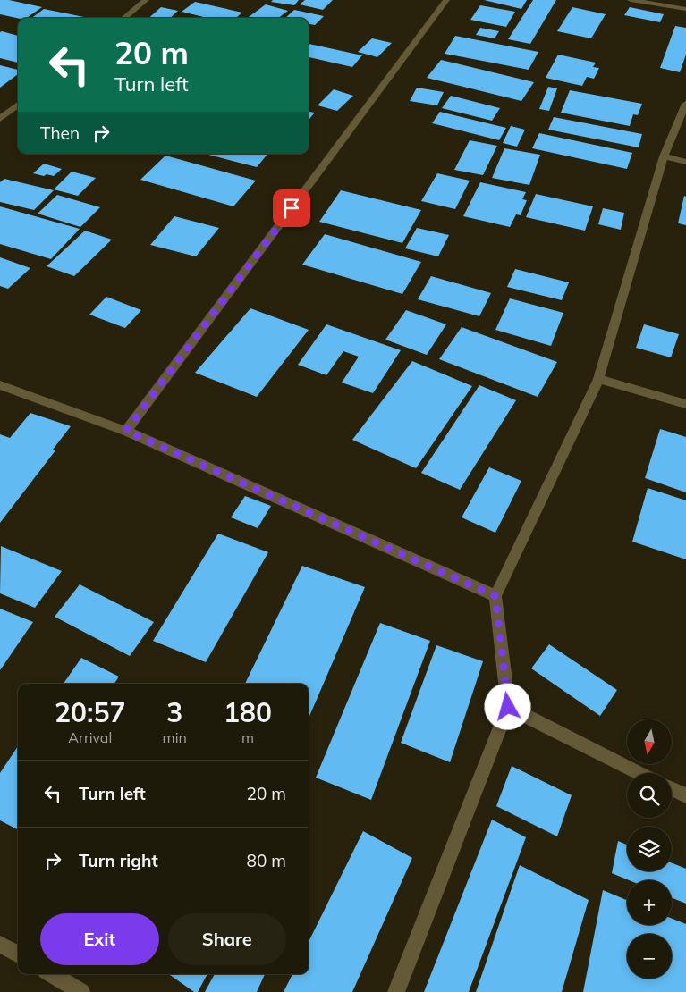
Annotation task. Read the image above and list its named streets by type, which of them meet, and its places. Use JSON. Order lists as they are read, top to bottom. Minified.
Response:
{"north":"bottom","page":{"turn":["20 m","Turn left"],"then":"Then","eta":["20:57","Arrival","3","min","180","m"],"map_buttons":["+","−"],"list":[{"name":"Turn left","value":"20 m"},{"name":"Turn right","value":"80 m"}],"buttons":["Exit","Share"]}}
